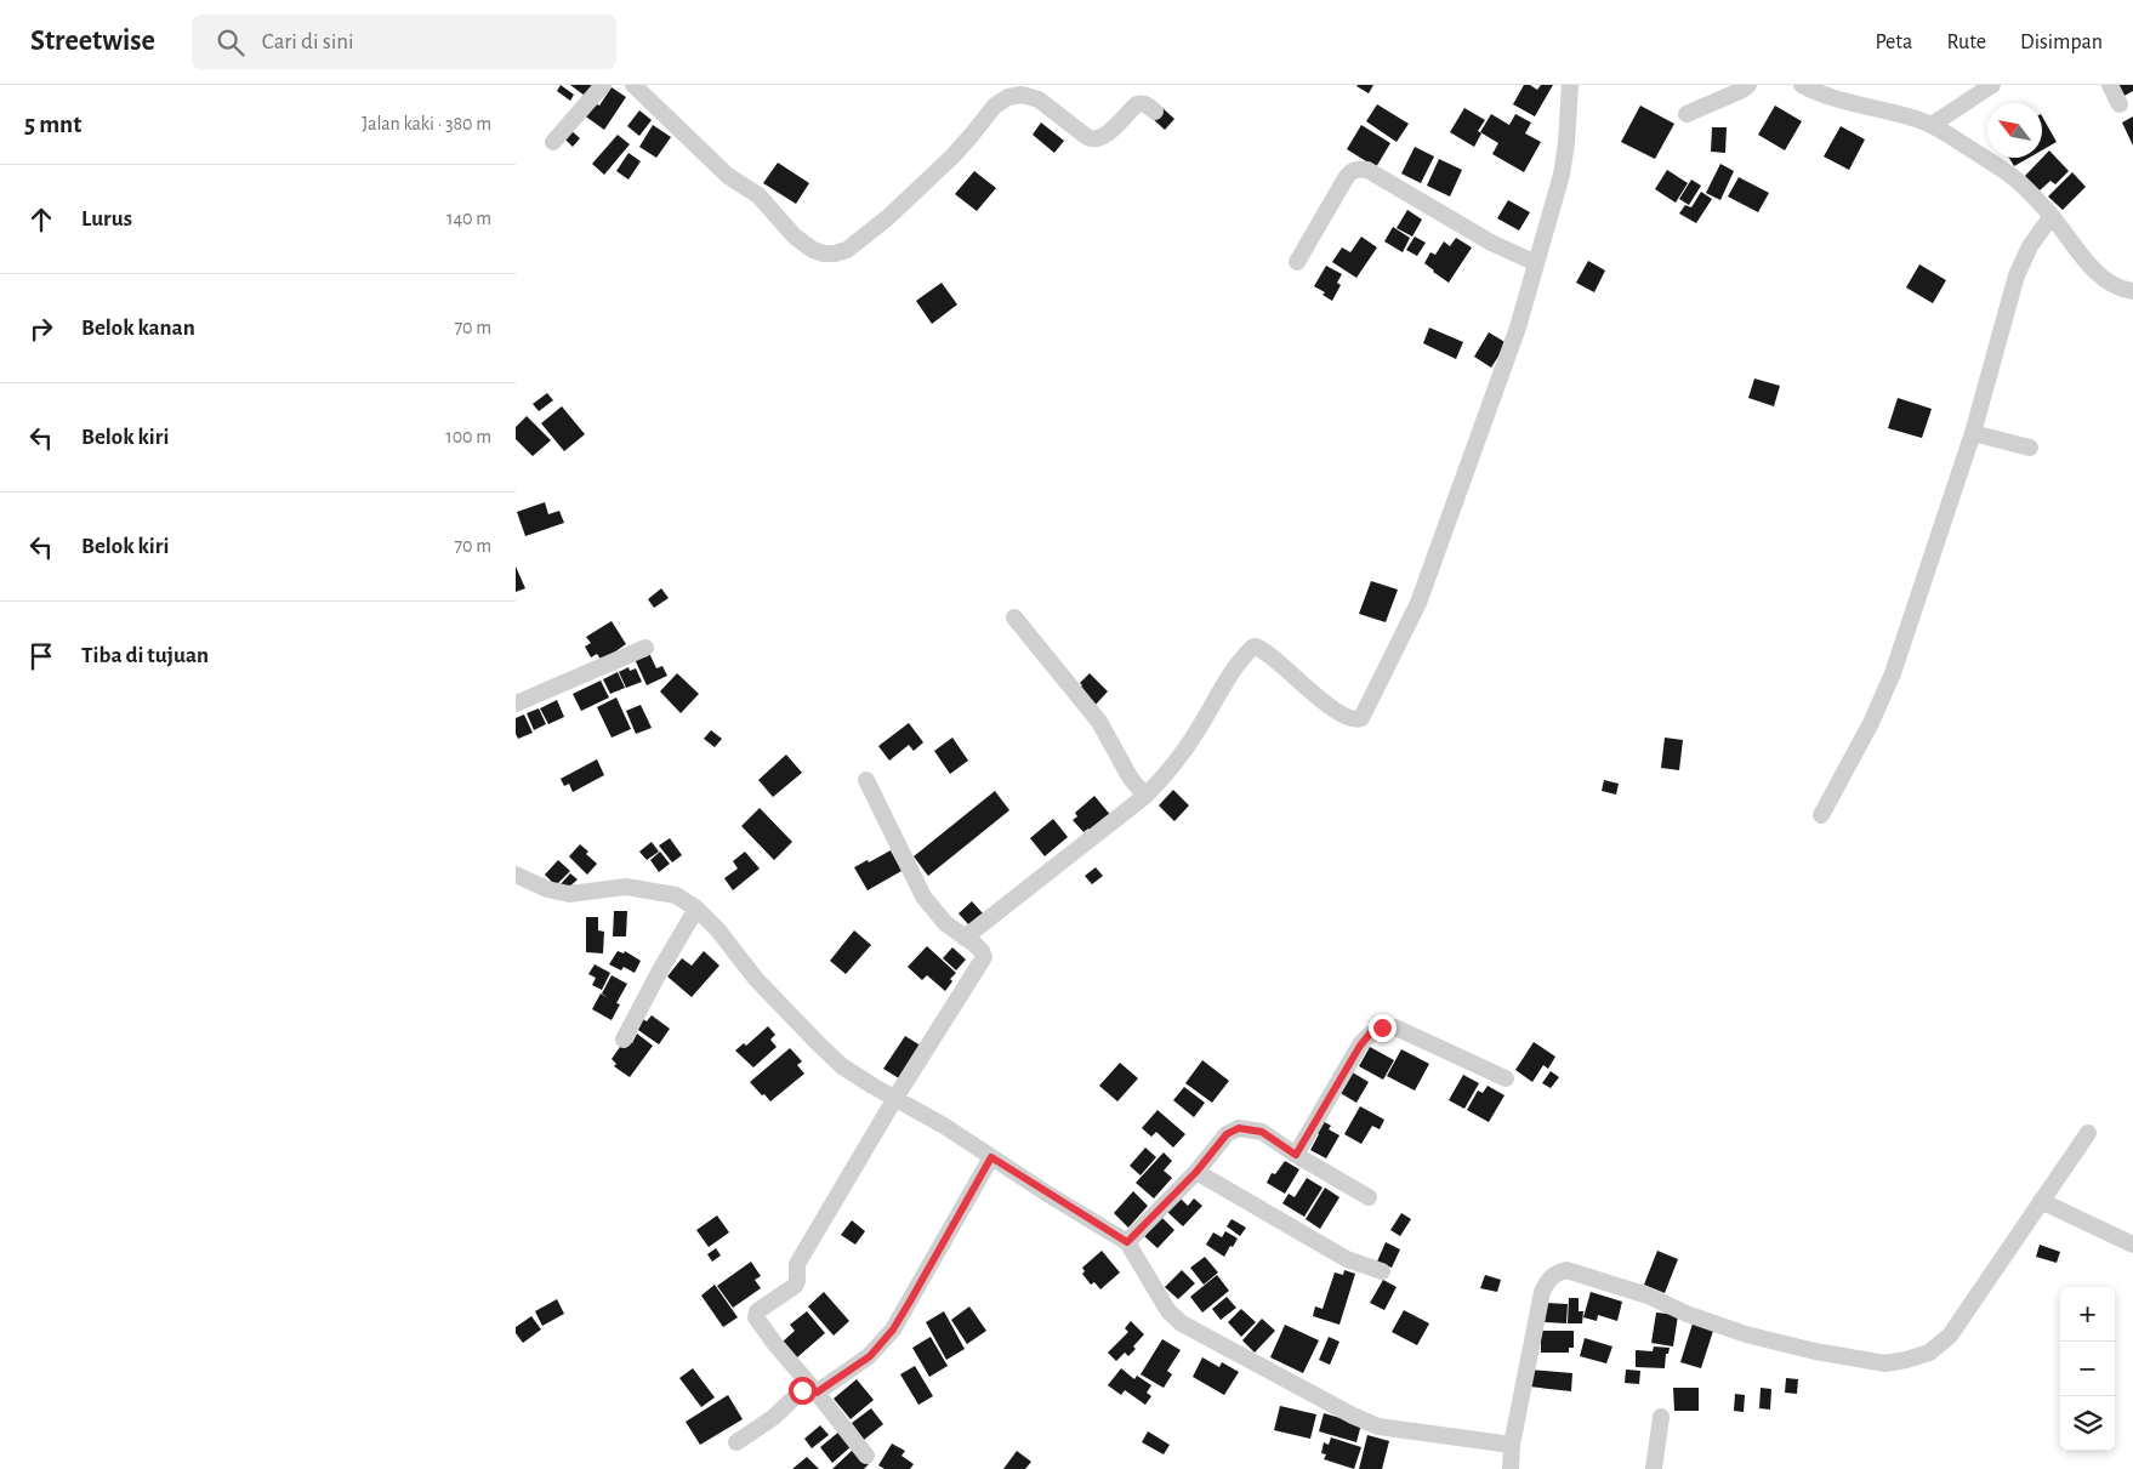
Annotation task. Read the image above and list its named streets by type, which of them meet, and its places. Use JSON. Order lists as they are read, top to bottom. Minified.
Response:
{"north":"top left","page":{"header":"Streetwise","search":"Cari di sini","nav":["Peta","Rute","Disimpan"],"heading":["5 mnt","Jalan kaki · 380 m"],"list":[["Lurus","140 m"],["Belok kanan","70 m"],["Belok kiri","100 m"],["Belok kiri","70 m"],"Tiba di tujuan"],"map_buttons":["+","−"]}}
